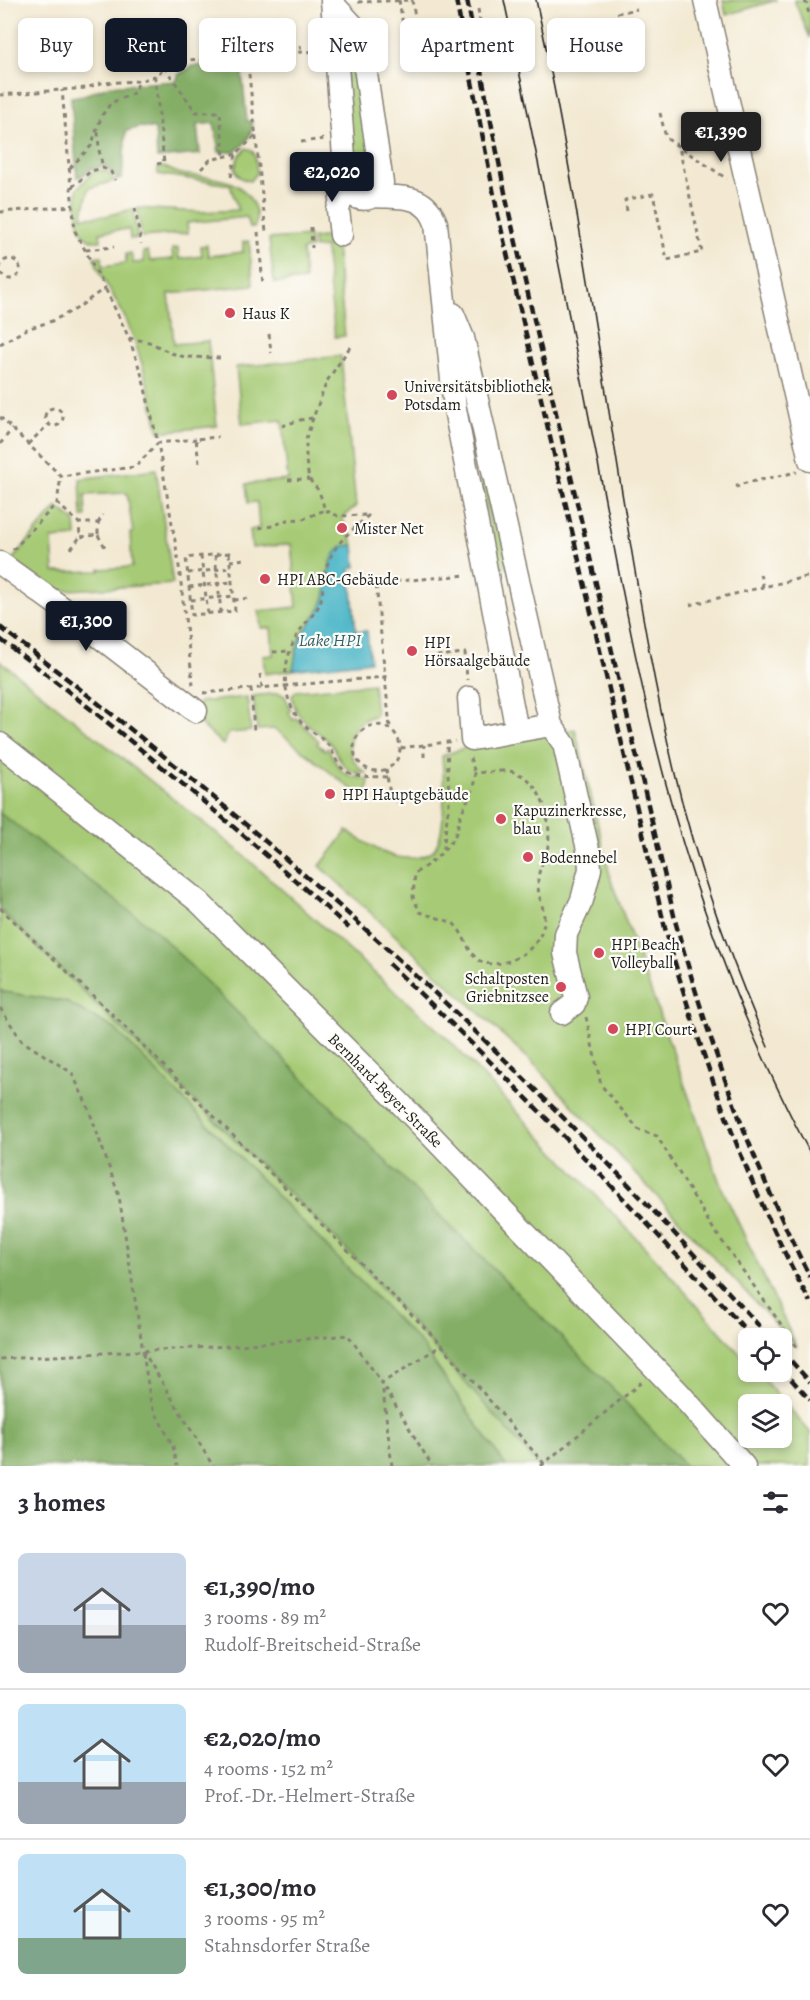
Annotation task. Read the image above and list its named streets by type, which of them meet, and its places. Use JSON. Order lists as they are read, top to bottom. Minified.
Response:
{"streets":{"street":["Bernhard-Beyer-Straße"]},"water":["Lake HPI"],"places":["Haus K","Universitätsbibliothek Potsdam","Mister Net","HPI ABC-Gebäude","HPI Hörsaalgebäude","HPI Hauptgebäude","Kapuzinerkresse, blau","Bodennebel","HPI Beach Volleyball","Schaltposten Griebnitzsee","HPI Court"],"page":{"chip":["Buy","Rent","Filters","New","Apartment","House"],"price":["€1,390","€2,020","€1,300"],"heading":"3 homes","list":[{"name":"€1,390/mo","note":"3 rooms · 89 m² · Rudolf-Breitscheid-Straße"},{"name":"€2,020/mo","note":"4 rooms · 152 m² · Prof.-Dr.-Helmert-Straße"},{"name":"€1,300/mo","note":"3 rooms · 95 m² · Stahnsdorfer Straße"}]}}
